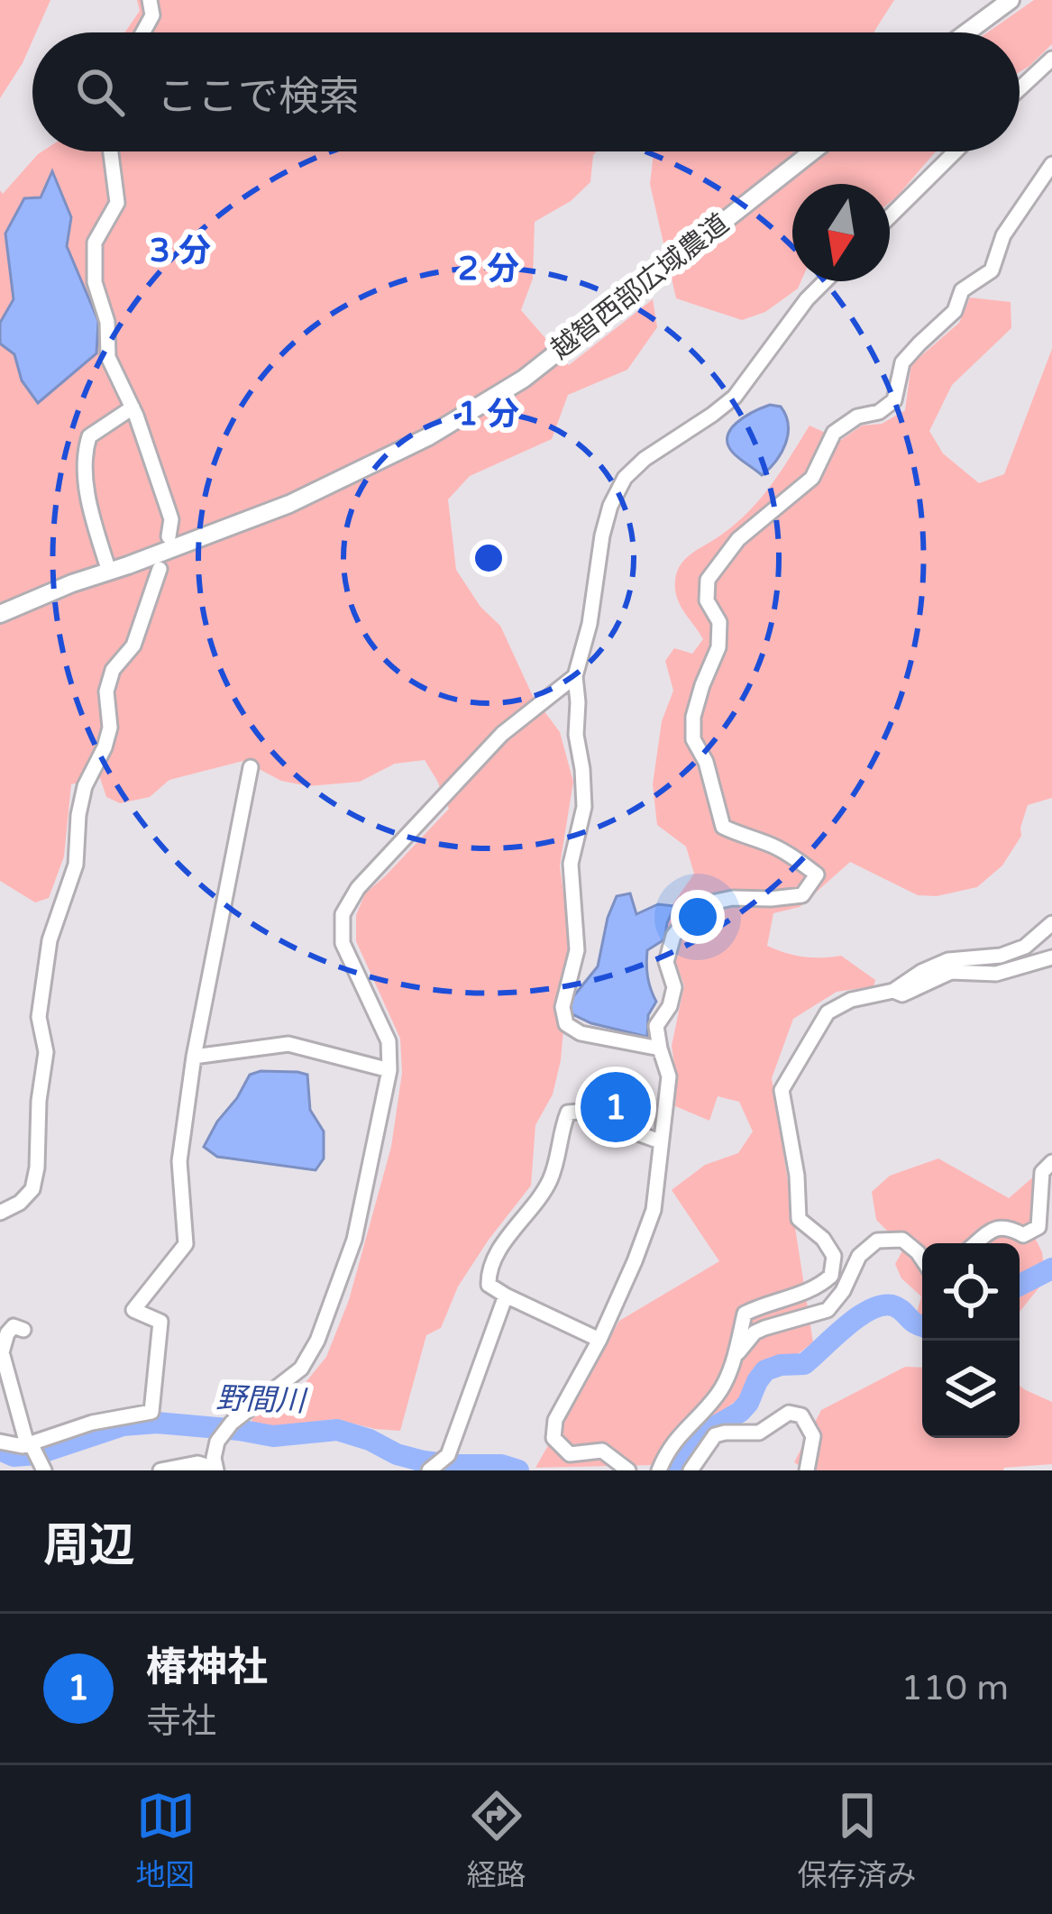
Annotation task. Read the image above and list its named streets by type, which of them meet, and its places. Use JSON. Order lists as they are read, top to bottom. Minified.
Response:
{"streets":{"street":["越智西部広域農道"]},"water":["野間川"],"north":"bottom","page":{"search":"ここで検索","pins":"1","heading":"周辺","list":[{"mark":"1","name":"椿神社","note":"寺社","value":"110 m"}],"nav":["地図","経路","保存済み"]},"rings":["3 分","2 分","1 分"]}
